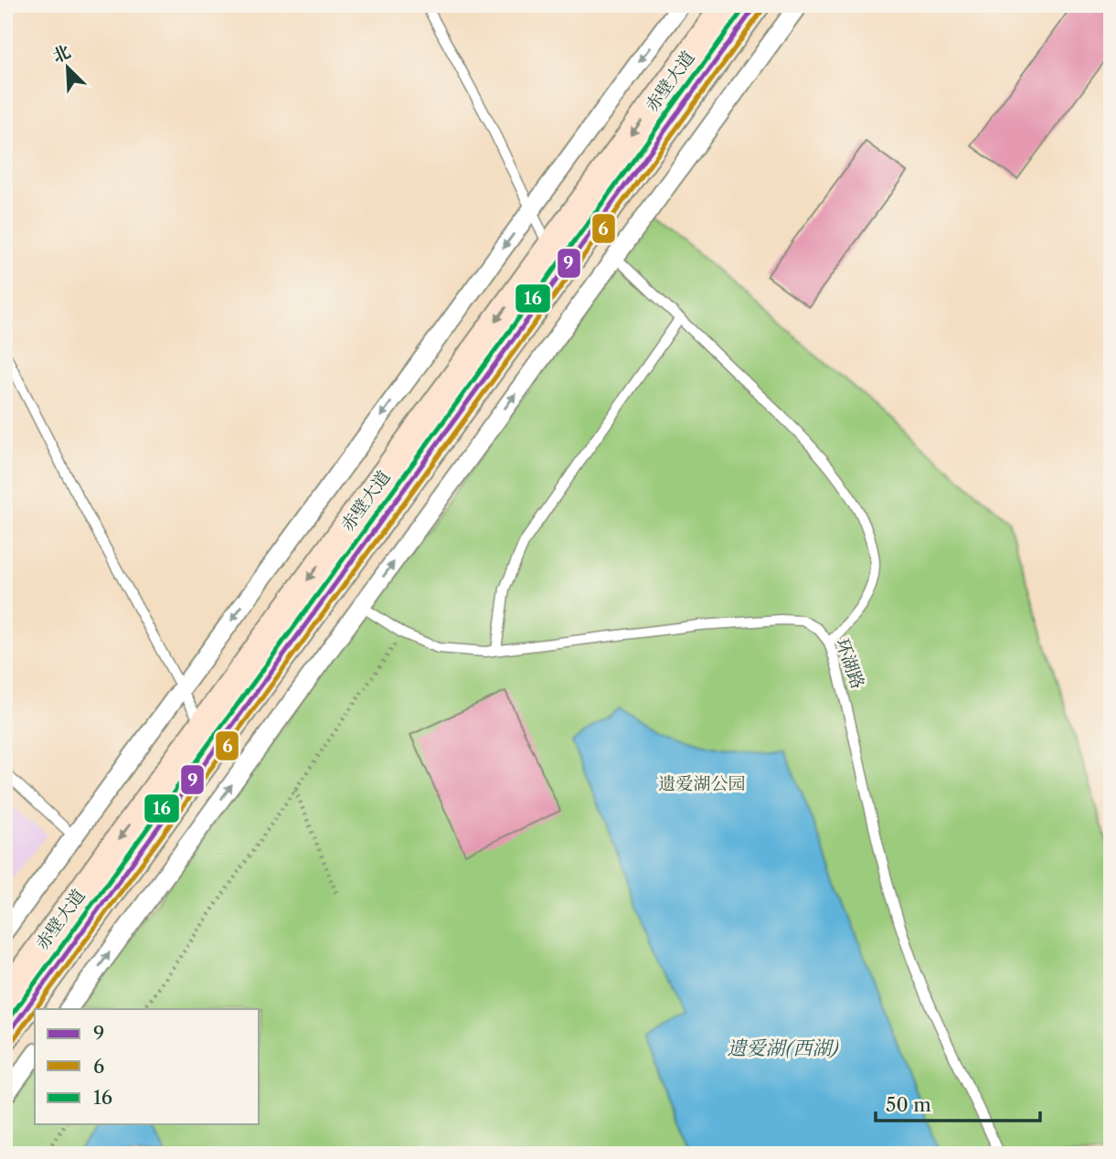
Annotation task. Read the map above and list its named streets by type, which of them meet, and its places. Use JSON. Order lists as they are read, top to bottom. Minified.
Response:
{"streets":{"main road":["赤壁大道"],"lane":["环湖路"]},"water":["遗爱湖(西湖)"],"parks":["遗爱湖公园"],"lines":["transit line 9","transit line 16","transit line 6"],"legend":["9","6","16"],"scale_bar":"50 m","north":"top left"}
